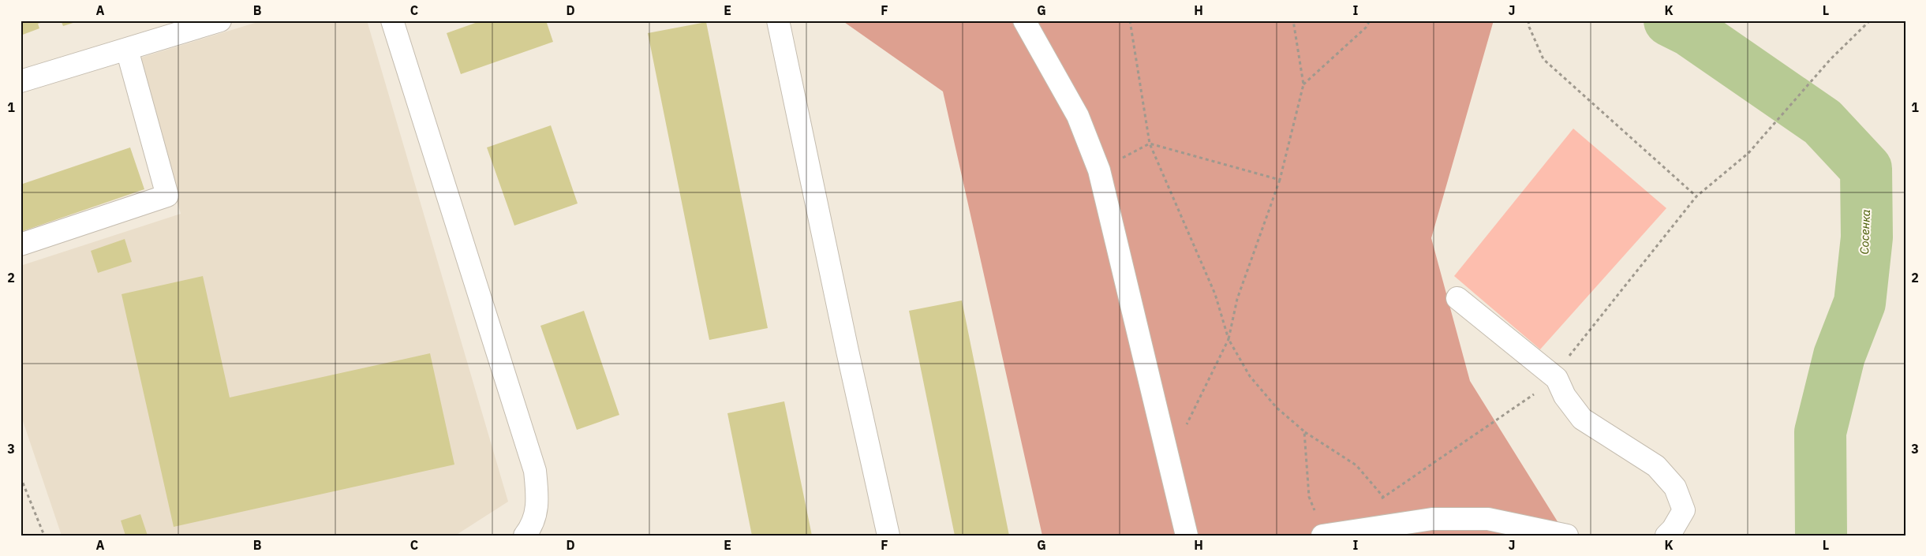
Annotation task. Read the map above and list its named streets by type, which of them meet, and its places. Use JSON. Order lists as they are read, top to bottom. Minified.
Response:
{"water":["Сосенка"],"grid":{"columns":["A","B","C","D","E","F","G","H","I","J","K","L"],"rows":["1","2","3"]}}
